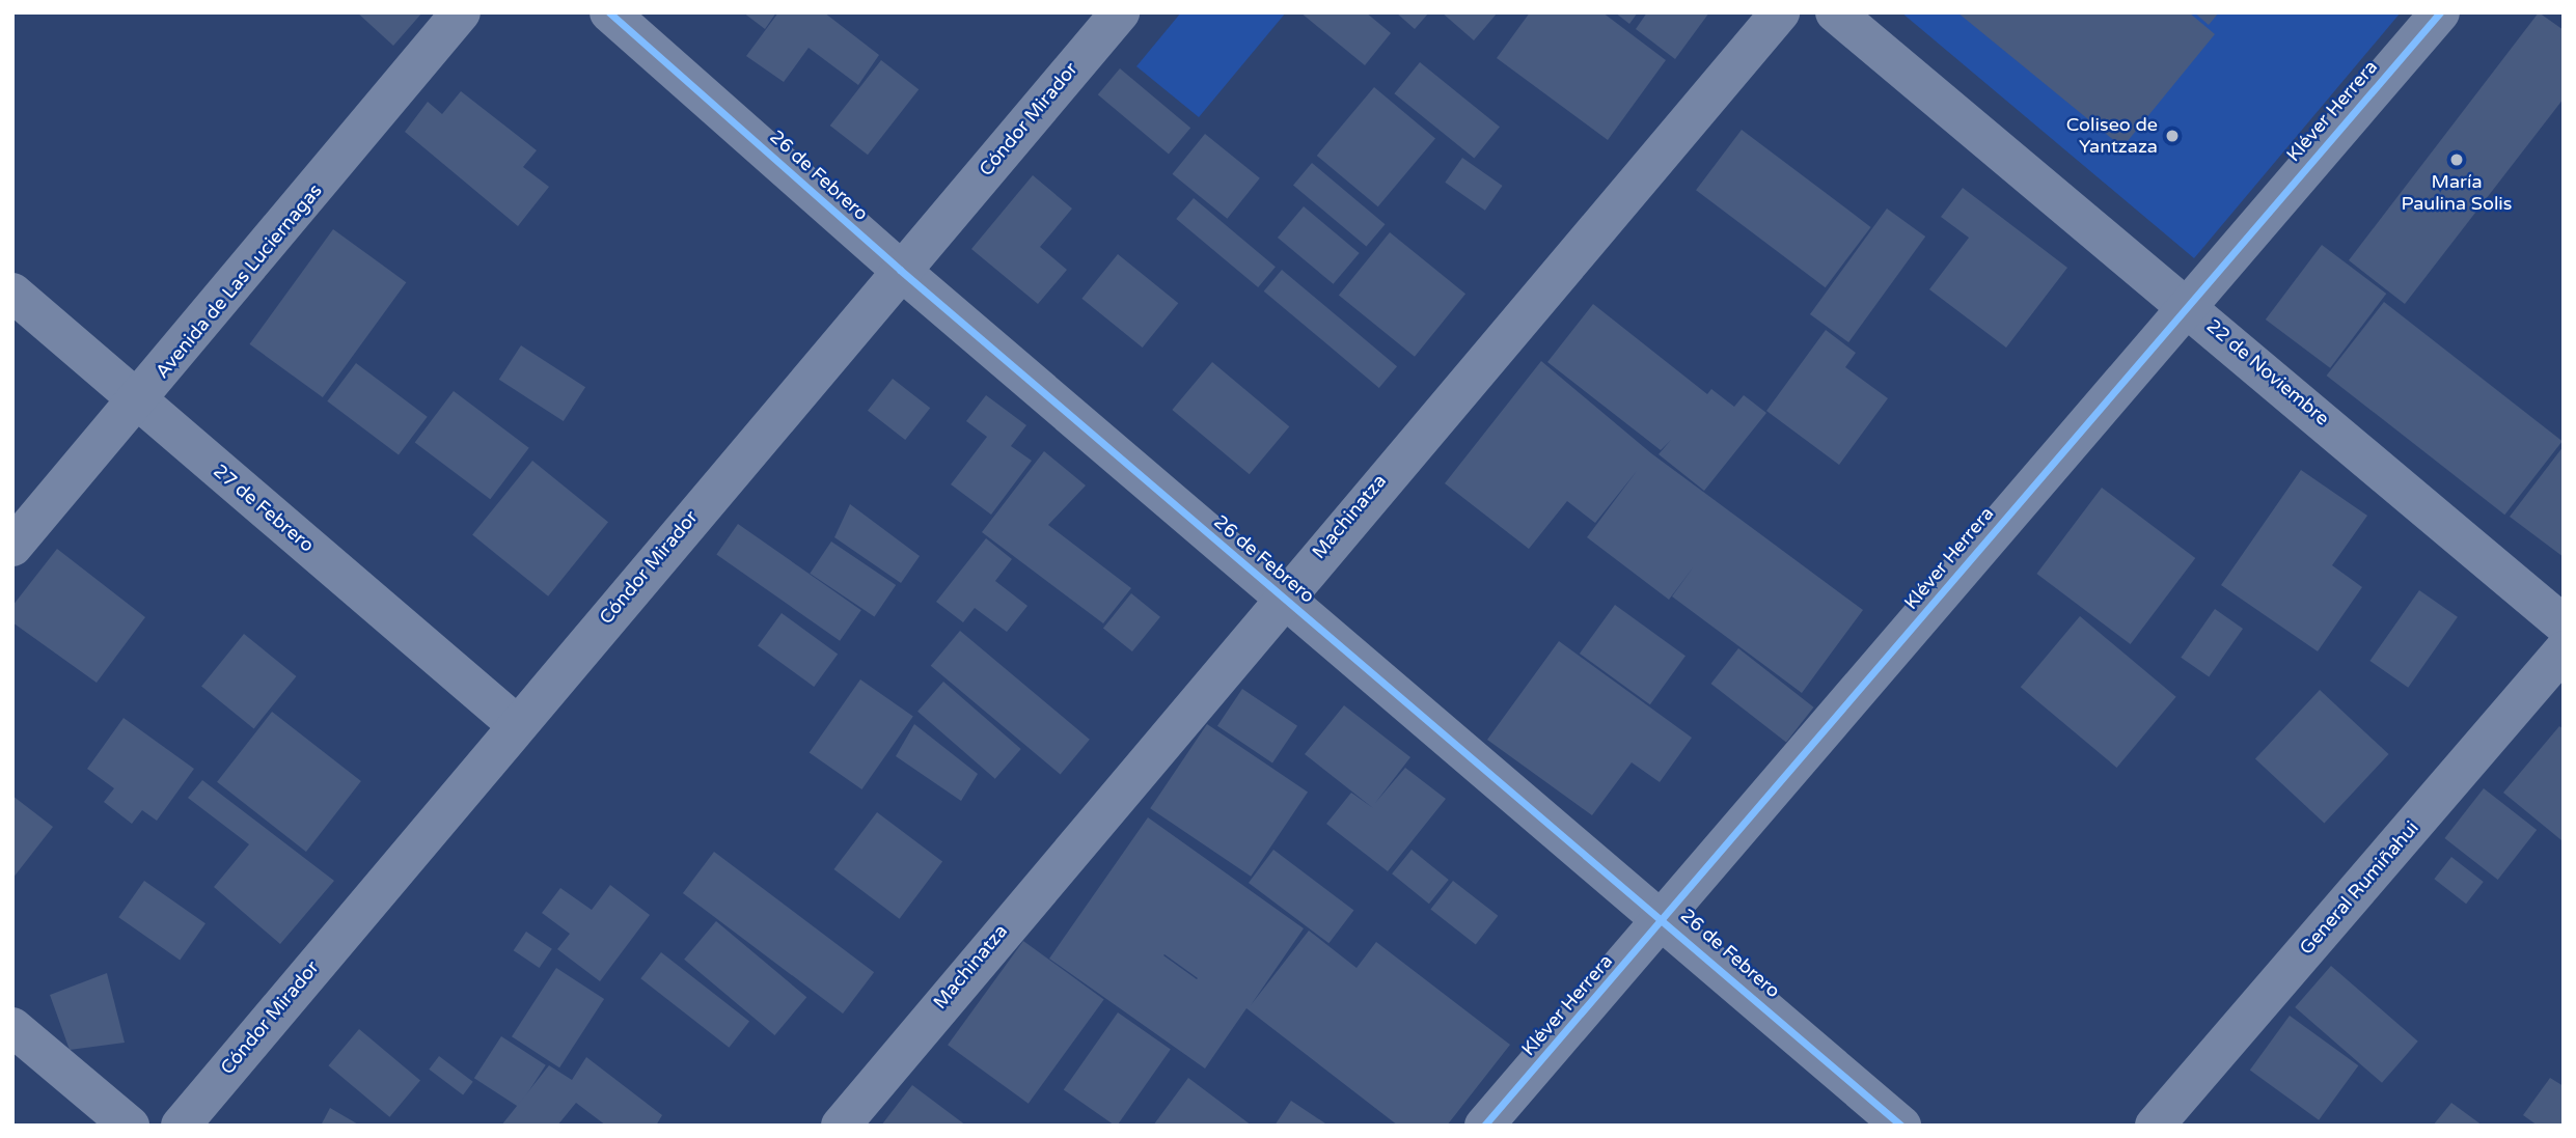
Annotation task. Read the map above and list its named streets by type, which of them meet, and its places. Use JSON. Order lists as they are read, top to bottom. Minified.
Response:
{"streets":{"street":["Kléver Herrera","Cóndor Mirador","26 de Febrero","Avenida de Las Luciernagas","22 de Noviembre","27 de Febrero","Machinatza","General Rumiñahui"]},"crossings":[["Kléver Herrera","26 de Febrero"],["Kléver Herrera","22 de Noviembre"],["Cóndor Mirador","26 de Febrero"],["Cóndor Mirador","27 de Febrero"],["26 de Febrero","Machinatza"],["Avenida de Las Luciernagas","27 de Febrero"]],"places":["Coliseo de Yantzaza","María Paulina Solis"]}
